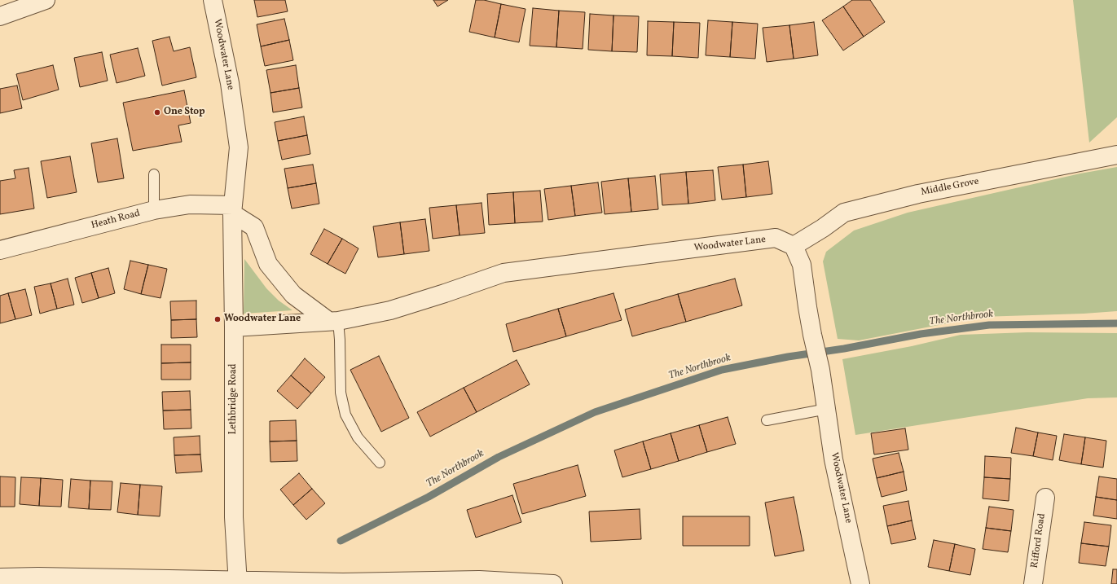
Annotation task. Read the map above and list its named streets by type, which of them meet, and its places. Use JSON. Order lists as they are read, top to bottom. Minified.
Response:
{"streets":{"street":["Woodwater Lane","Middle Grove","Heath Road","Lethbridge Road","Rifford Road"]},"crossings":[["Woodwater Lane","Middle Grove"],["Woodwater Lane","Heath Road"],["Woodwater Lane","Lethbridge Road"],["Heath Road","Lethbridge Road"]],"water":["The Northbrook"],"places":["One Stop","Woodwater Lane"]}
